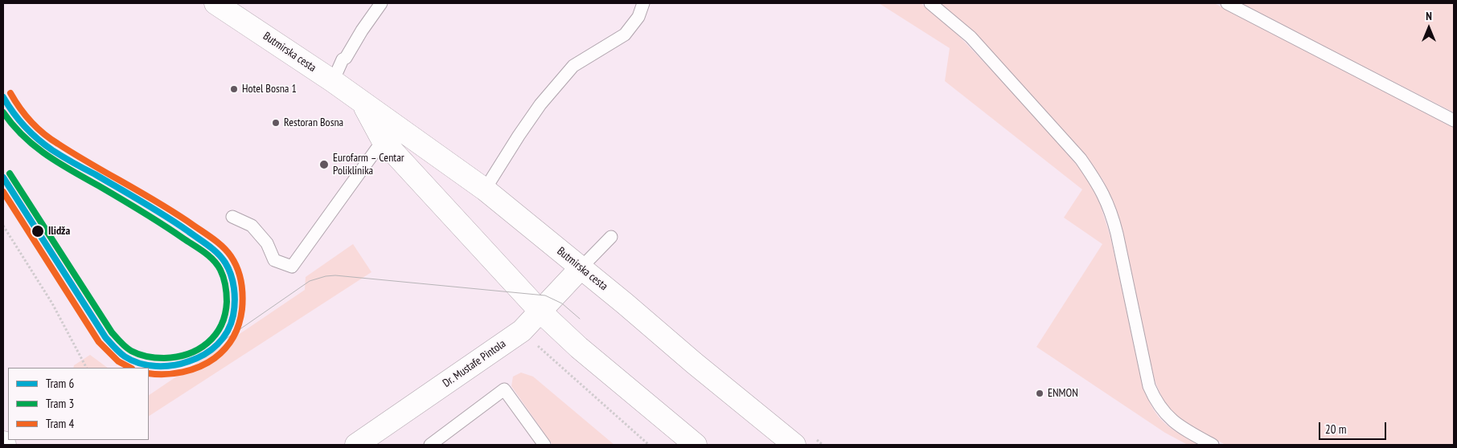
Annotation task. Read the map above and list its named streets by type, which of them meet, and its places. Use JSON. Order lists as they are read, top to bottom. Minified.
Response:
{"streets":{"main road":["Butmirska cesta","Dr. Mustafe Pintola"]},"crossings":[["Butmirska cesta","Dr. Mustafe Pintola"]],"places":["Hotel Bosna 1","Restoran Bosna","Eurofarm – Centar Poliklinika","Ilidža","ENMON"],"lines":["tram line 4","tram line 6","tram line 3"],"legend":["Tram 6","Tram 3","Tram 4"],"scale_bar":"20 m","north":"top"}
